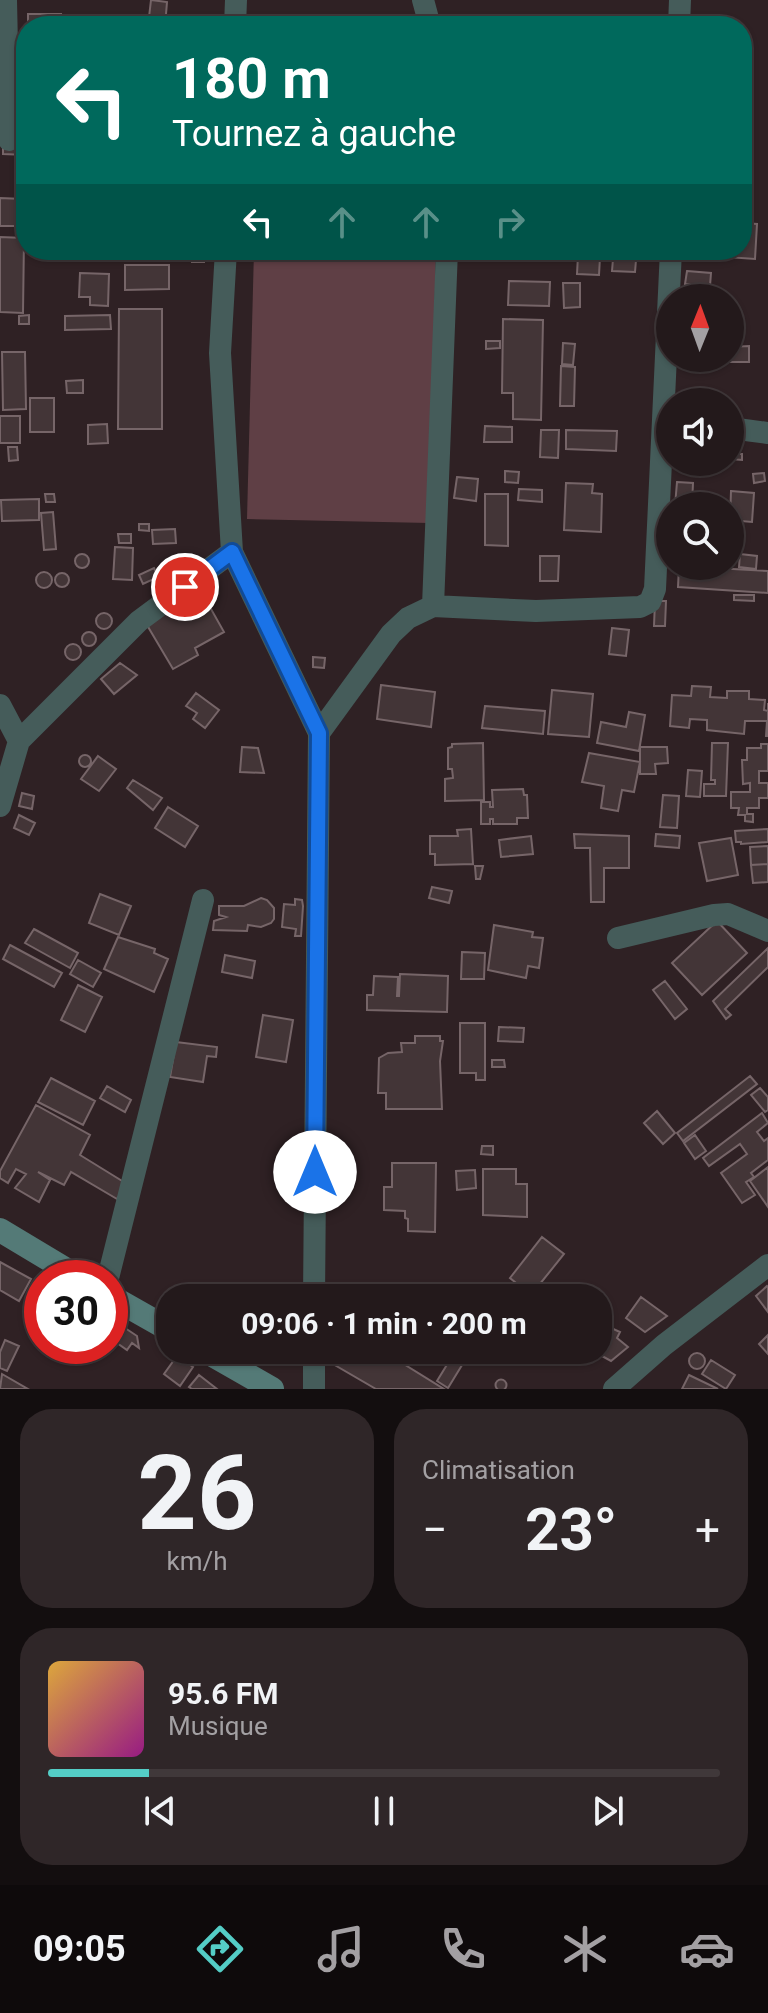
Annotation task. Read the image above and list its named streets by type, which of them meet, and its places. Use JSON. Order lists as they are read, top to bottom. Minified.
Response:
{"north":"top","page":{"turn":["180 m","Tournez à gauche"],"limit":"30","trip":"09:06 · 1 min · 200 m","tile":[["26","km/h"],"Climatisation"],"heat":["−","23°","+"],"song":["95.6 FM","Musique"],"tabs":"09:05"}}
